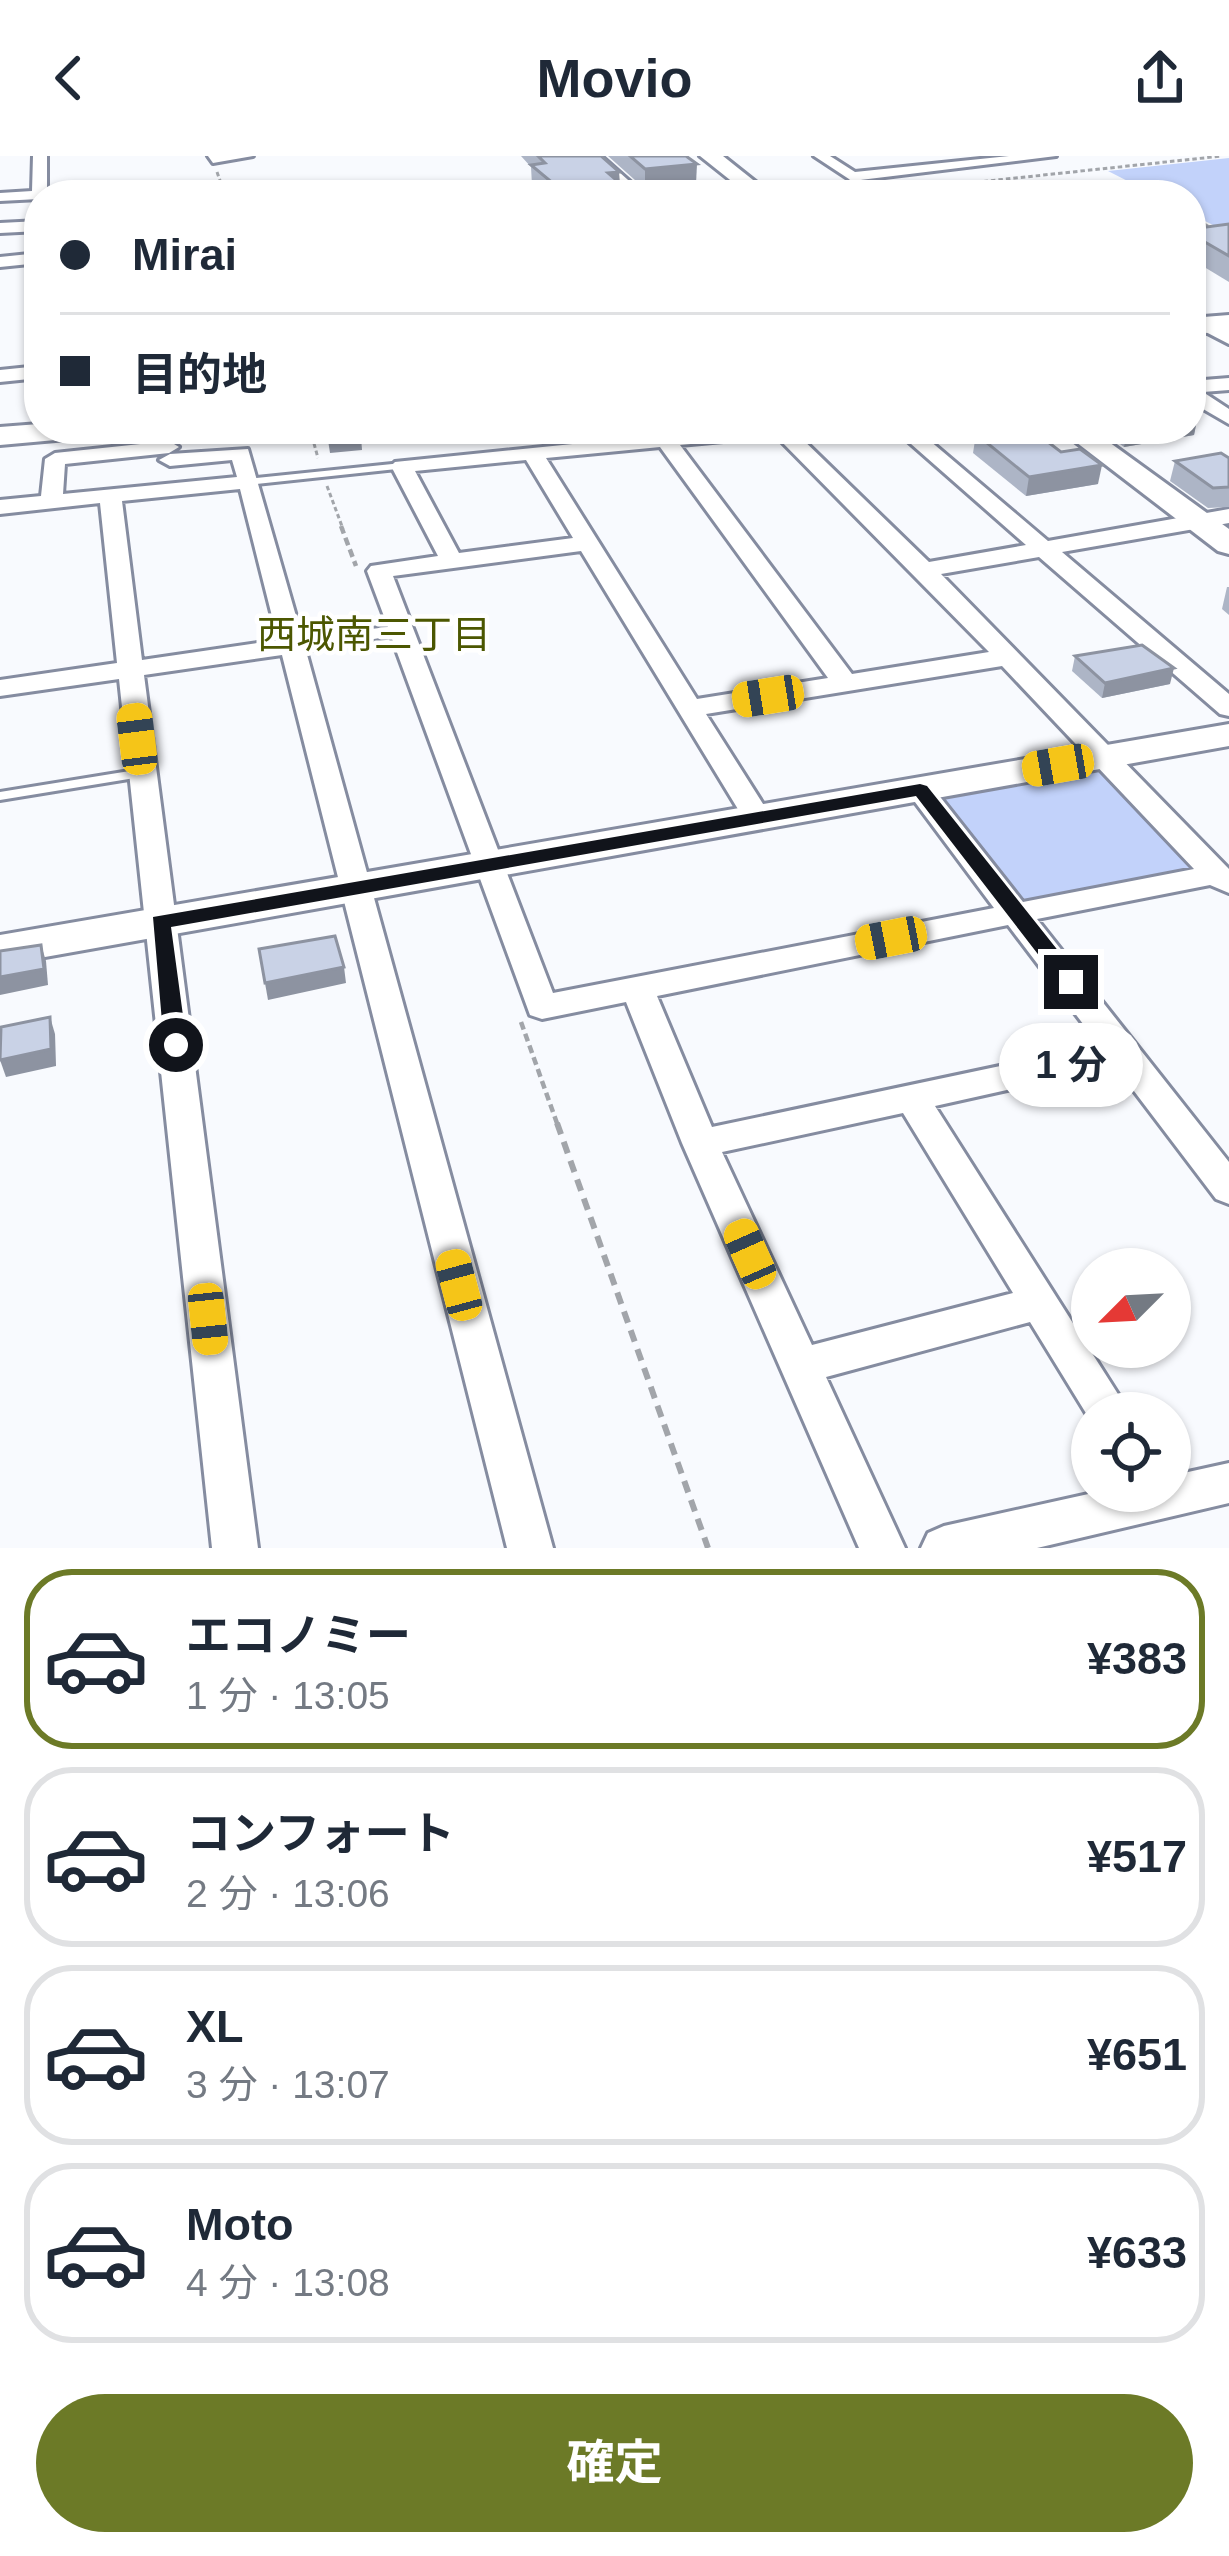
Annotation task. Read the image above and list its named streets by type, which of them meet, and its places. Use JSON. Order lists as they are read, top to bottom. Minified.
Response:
{"districts":["西城南三丁目"],"north":"bottom left","page":{"header":"Movio","banner":["Mirai","目的地"],"bubble":"1 分","list":[{"name":"エコノミー","note":"1 分 · 13:05","value":"¥383"},{"name":"コンフォート","note":"2 分 · 13:06","value":"¥517"},{"name":"XL","note":"3 分 · 13:07","value":"¥651"},{"name":"Moto","note":"4 分 · 13:08","value":"¥633"}],"buttons":"確定"}}
